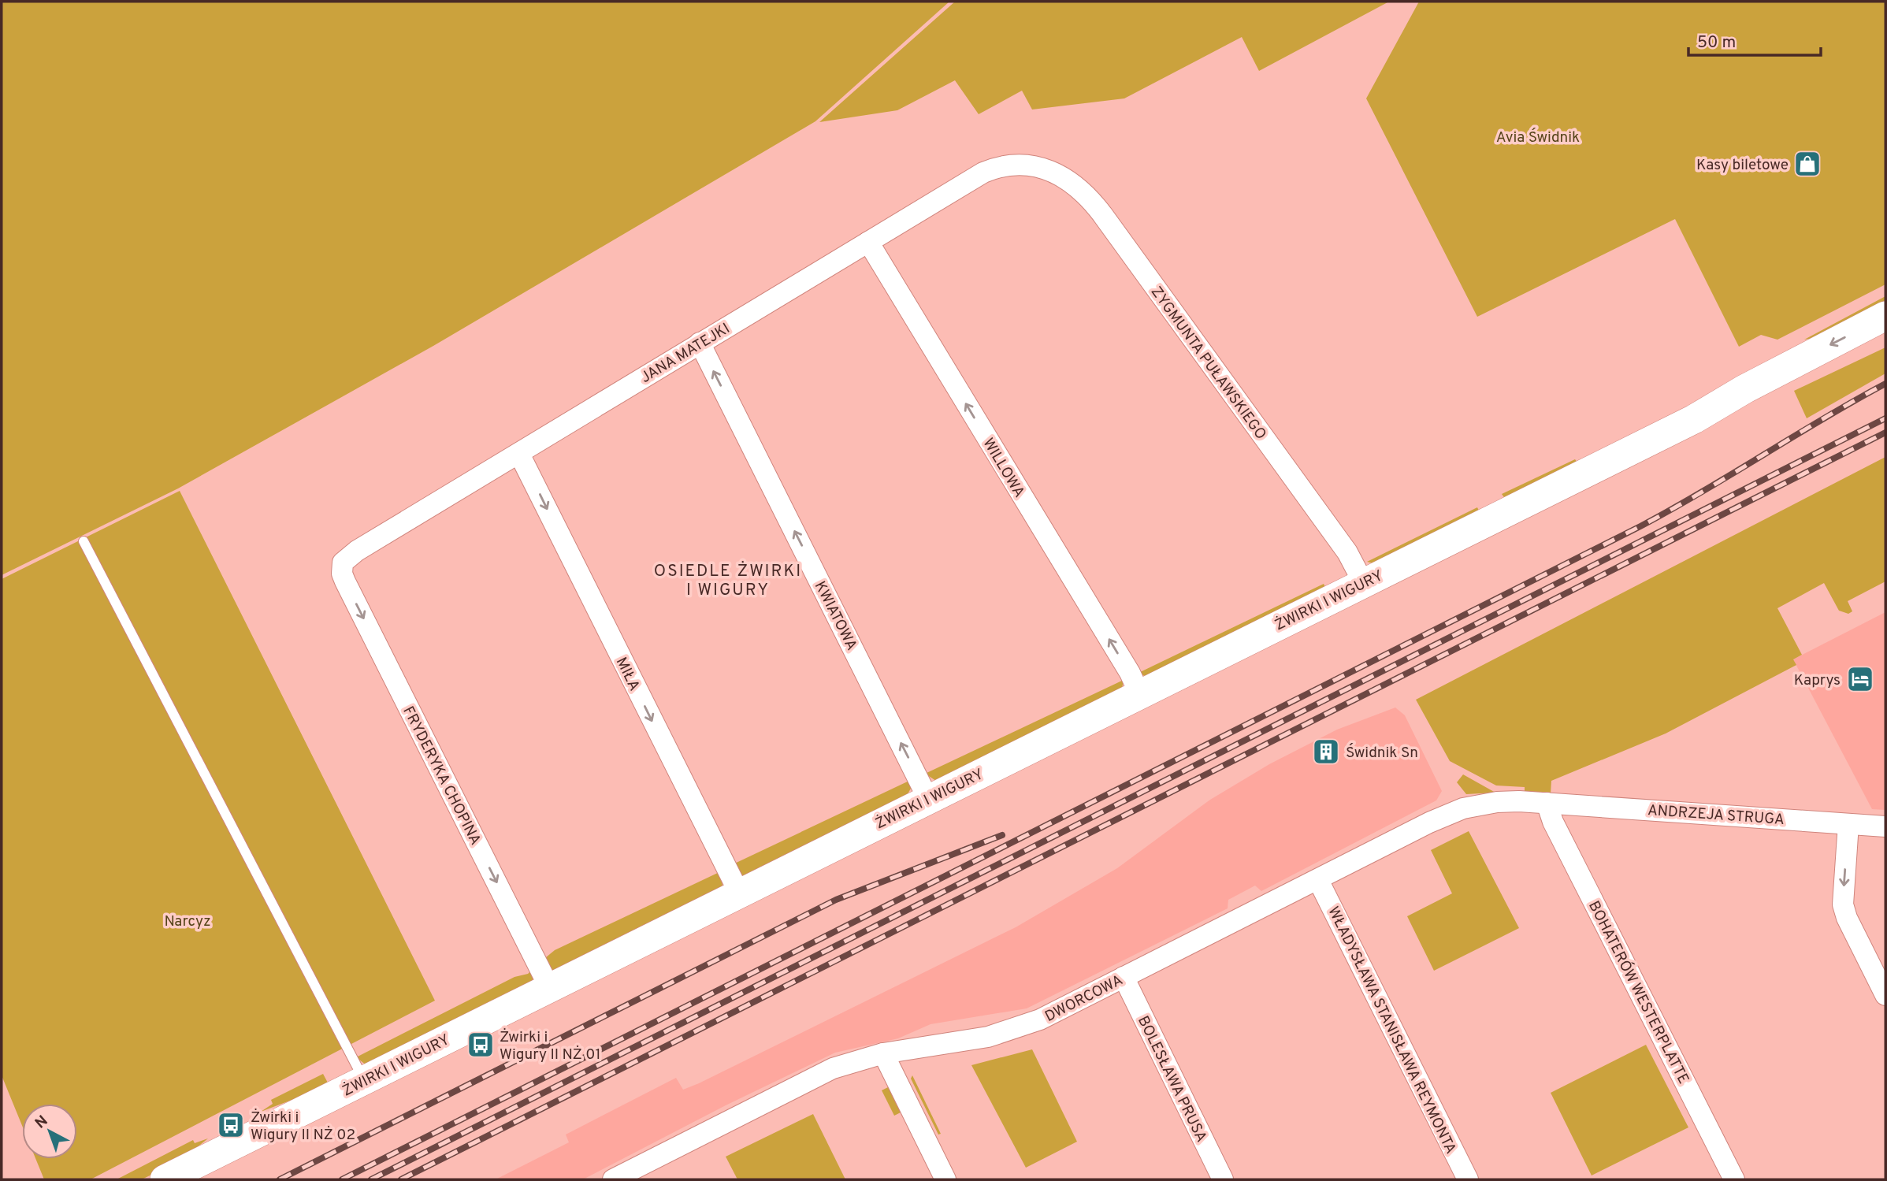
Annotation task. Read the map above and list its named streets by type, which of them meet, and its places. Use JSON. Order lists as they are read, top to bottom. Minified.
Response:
{"streets":{"main road":["ŻWIRKI I WIGURY"],"street":["JANA MATEJKI","ZYGMUNTA PUŁAWSKIEGO","WILLOWA","KWIATOWA","MIŁA","FRYDERYKA CHOPINA","ANDRZEJA STRUGA","BOHATERÓW WESTERPLATTE","DWORCOWA","WŁADYSŁAWA STANISŁAWA REYMONTA","BOLESŁAWA PRUSA"]},"crossings":[["JANA MATEJKI","ZYGMUNTA PUŁAWSKIEGO"],["JANA MATEJKI","WILLOWA"],["JANA MATEJKI","KWIATOWA"],["JANA MATEJKI","MIŁA"],["JANA MATEJKI","FRYDERYKA CHOPINA"],["ZYGMUNTA PUŁAWSKIEGO","ŻWIRKI I WIGURY"],["WILLOWA","ŻWIRKI I WIGURY"],["ŻWIRKI I WIGURY","KWIATOWA"],["ŻWIRKI I WIGURY","MIŁA"],["ŻWIRKI I WIGURY","FRYDERYKA CHOPINA"],["ANDRZEJA STRUGA","BOHATERÓW WESTERPLATTE"],["ANDRZEJA STRUGA","DWORCOWA"],["BOHATERÓW WESTERPLATTE","DWORCOWA"],["DWORCOWA","WŁADYSŁAWA STANISŁAWA REYMONTA"],["DWORCOWA","BOLESŁAWA PRUSA"]],"one_way":["WILLOWA","KWIATOWA","MIŁA","FRYDERYKA CHOPINA"],"districts":["OSIEDLE ŻWIRKI I WIGURY"],"parks":["Avia Świdnik","Narcyz"],"places":{"shop":["Kasy biletowe"],"hotel":["Kaprys"],"building":["Świdnik Sn"],"bus stop":["Żwirki i Wigury II NŻ 01","Żwirki i Wigury II NŻ 02"]},"scale_bar":"50 m","north":"top left"}
